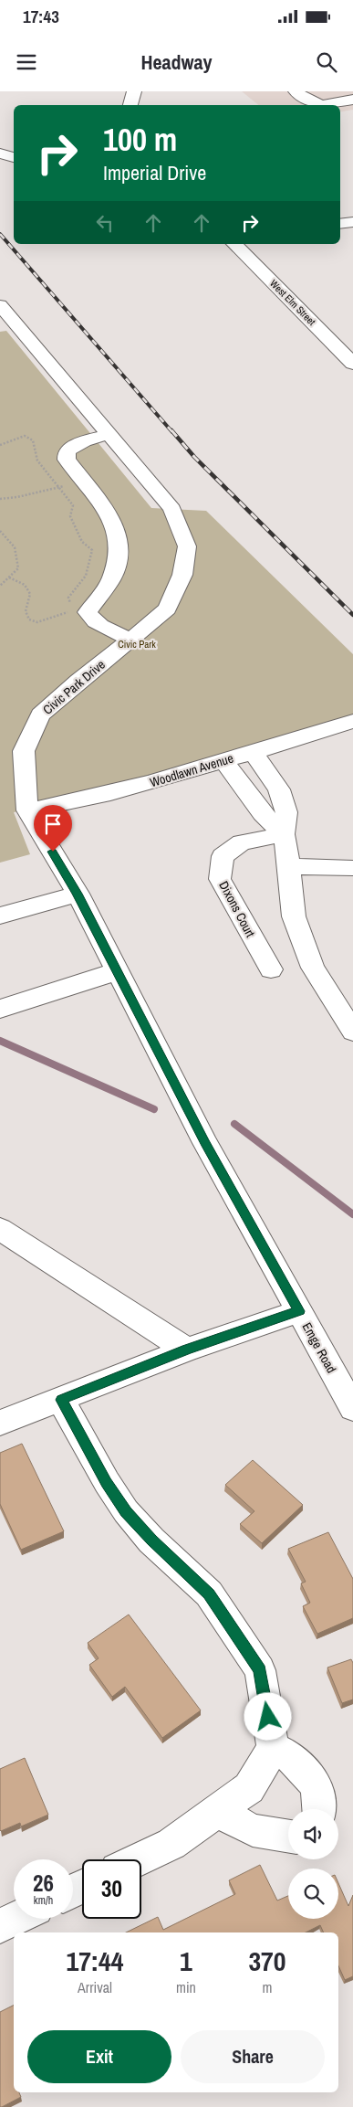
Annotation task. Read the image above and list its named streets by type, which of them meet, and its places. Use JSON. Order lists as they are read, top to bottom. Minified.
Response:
{"streets":{"street":["West Elm Street","Civic Park Drive","Woodlawn Avenue","Dixons Court","Emge Road"]},"crossings":[["Civic Park Drive","Woodlawn Avenue"],["Civic Park Drive","Emge Road"]],"parks":["Civic Park"],"page":{"status":"17:43","header":"Headway","turn":["100 m","Imperial Drive"],"speed":"26 km/h","limit":"30","eta":["17:44","Arrival","1","min","370","m"],"buttons":["Exit","Share"]}}
